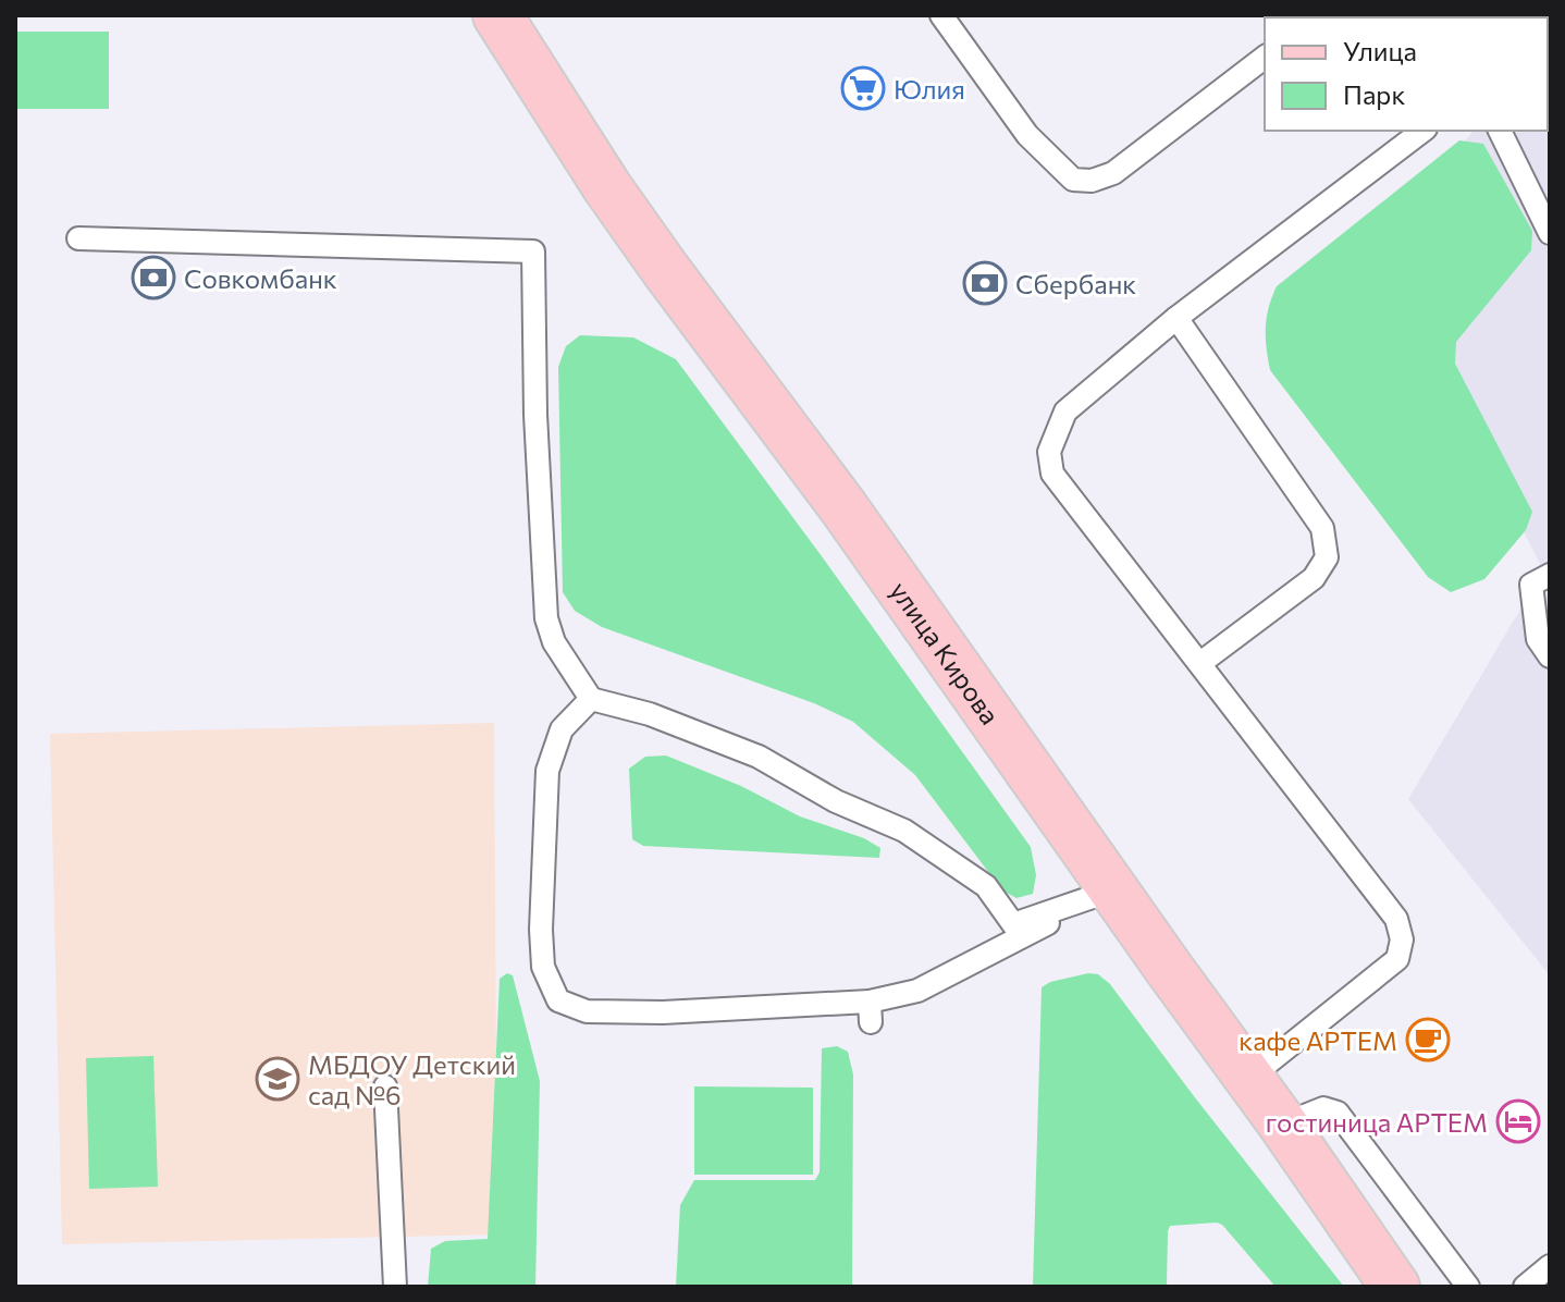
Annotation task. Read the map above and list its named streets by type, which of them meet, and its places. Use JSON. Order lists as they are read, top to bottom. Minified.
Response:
{"streets":{"main road":["улица Кирова"]},"places":{"supermarket":["Юлия"],"bank":["Совкомбанк","Сбербанк"],"cafe":["кафе АРТЕМ"],"school or university":["МБДОУ Детский сад №6"],"hotel":["гостиница АРТЕМ"]},"legend":["Улица","Парк"]}
